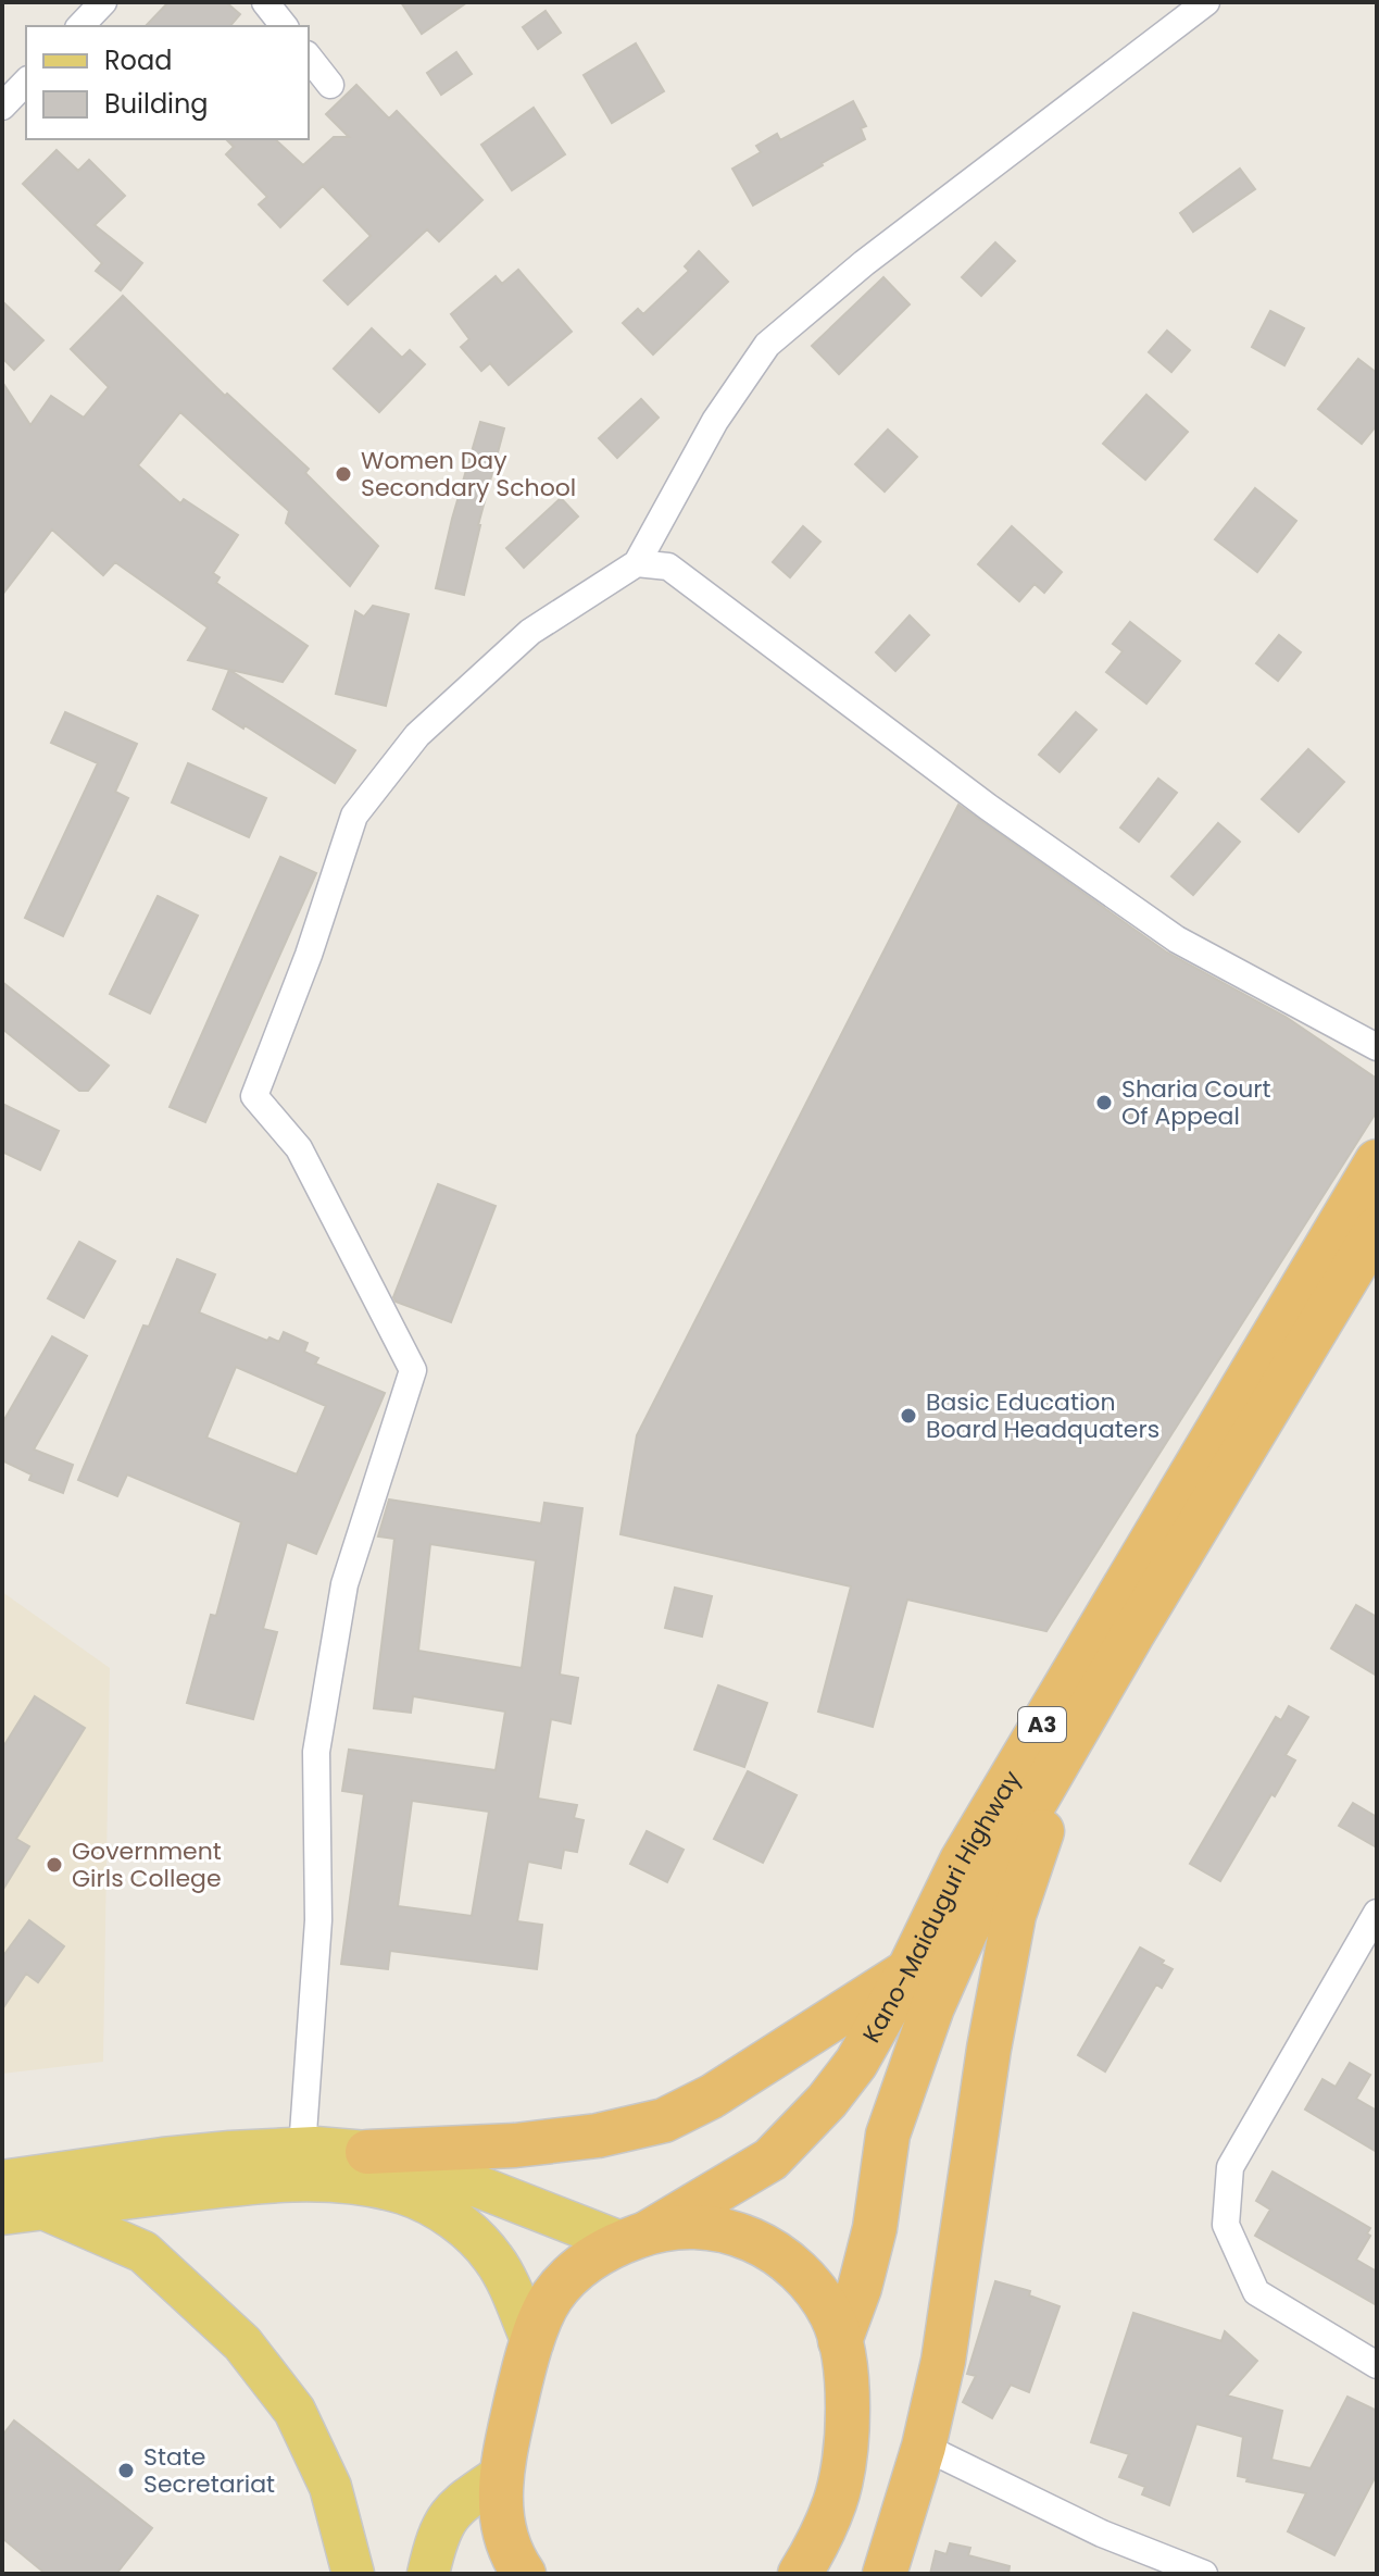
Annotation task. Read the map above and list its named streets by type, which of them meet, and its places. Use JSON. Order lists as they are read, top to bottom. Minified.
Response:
{"streets":{"highway":["A3","Kano-Maiduguri Highway"]},"crossings":[["A3","Kano-Maiduguri Highway"]],"places":["Women Day Secondary School","Sharia Court Of Appeal","Basic Education Board Headquaters","Government Girls College","State Secretariat"],"legend":["Road","Building"]}
